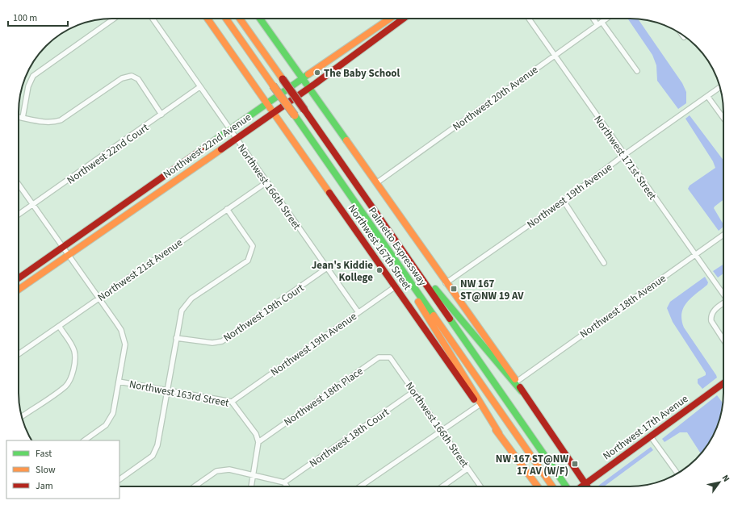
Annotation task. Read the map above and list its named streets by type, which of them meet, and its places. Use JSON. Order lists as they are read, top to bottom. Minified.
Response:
{"streets":{"main road":["Northwest 22nd Avenue","Palmetto Expressway","Northwest 167th Street","Northwest 17th Avenue"],"street":["Northwest 20th Avenue","Northwest 22nd Court","Northwest 171st Street","Northwest 166th Street","Northwest 19th Avenue","Northwest 21st Avenue","Northwest 18th Avenue","Northwest 19th Court","Northwest 163rd Street","Northwest 18th Place","Northwest 18th Court"]},"crossings":[["Northwest 20th Avenue","Northwest 171st Street"],["Northwest 22nd Avenue","Northwest 166th Street"],["Northwest 22nd Avenue","Northwest 167th Street"],["Northwest 22nd Court","Northwest 166th Street"],["Northwest 171st Street","Northwest 19th Avenue"],["Northwest 171st Street","Northwest 18th Avenue"],["Northwest 166th Street","Northwest 19th Avenue"],["Northwest 166th Street","Northwest 21st Avenue"],["Northwest 166th Street","Northwest 19th Court"],["Northwest 166th Street","Northwest 18th Place"],["Northwest 166th Street","Northwest 18th Court"],["Northwest 19th Avenue","Northwest 167th Street"],["Northwest 19th Avenue","Northwest 163rd Street"],["Northwest 163rd Street","Northwest 18th Place"]],"places":{"other":["The Baby School","Jean's Kiddie Kollege"],"transit":["NW 167 ST@NW 19 AV","NW 167 ST@NW 17 AV (W/F)"]},"legend":["Fast","Slow","Jam"],"scale_bar":"100 m","north":"top right"}
